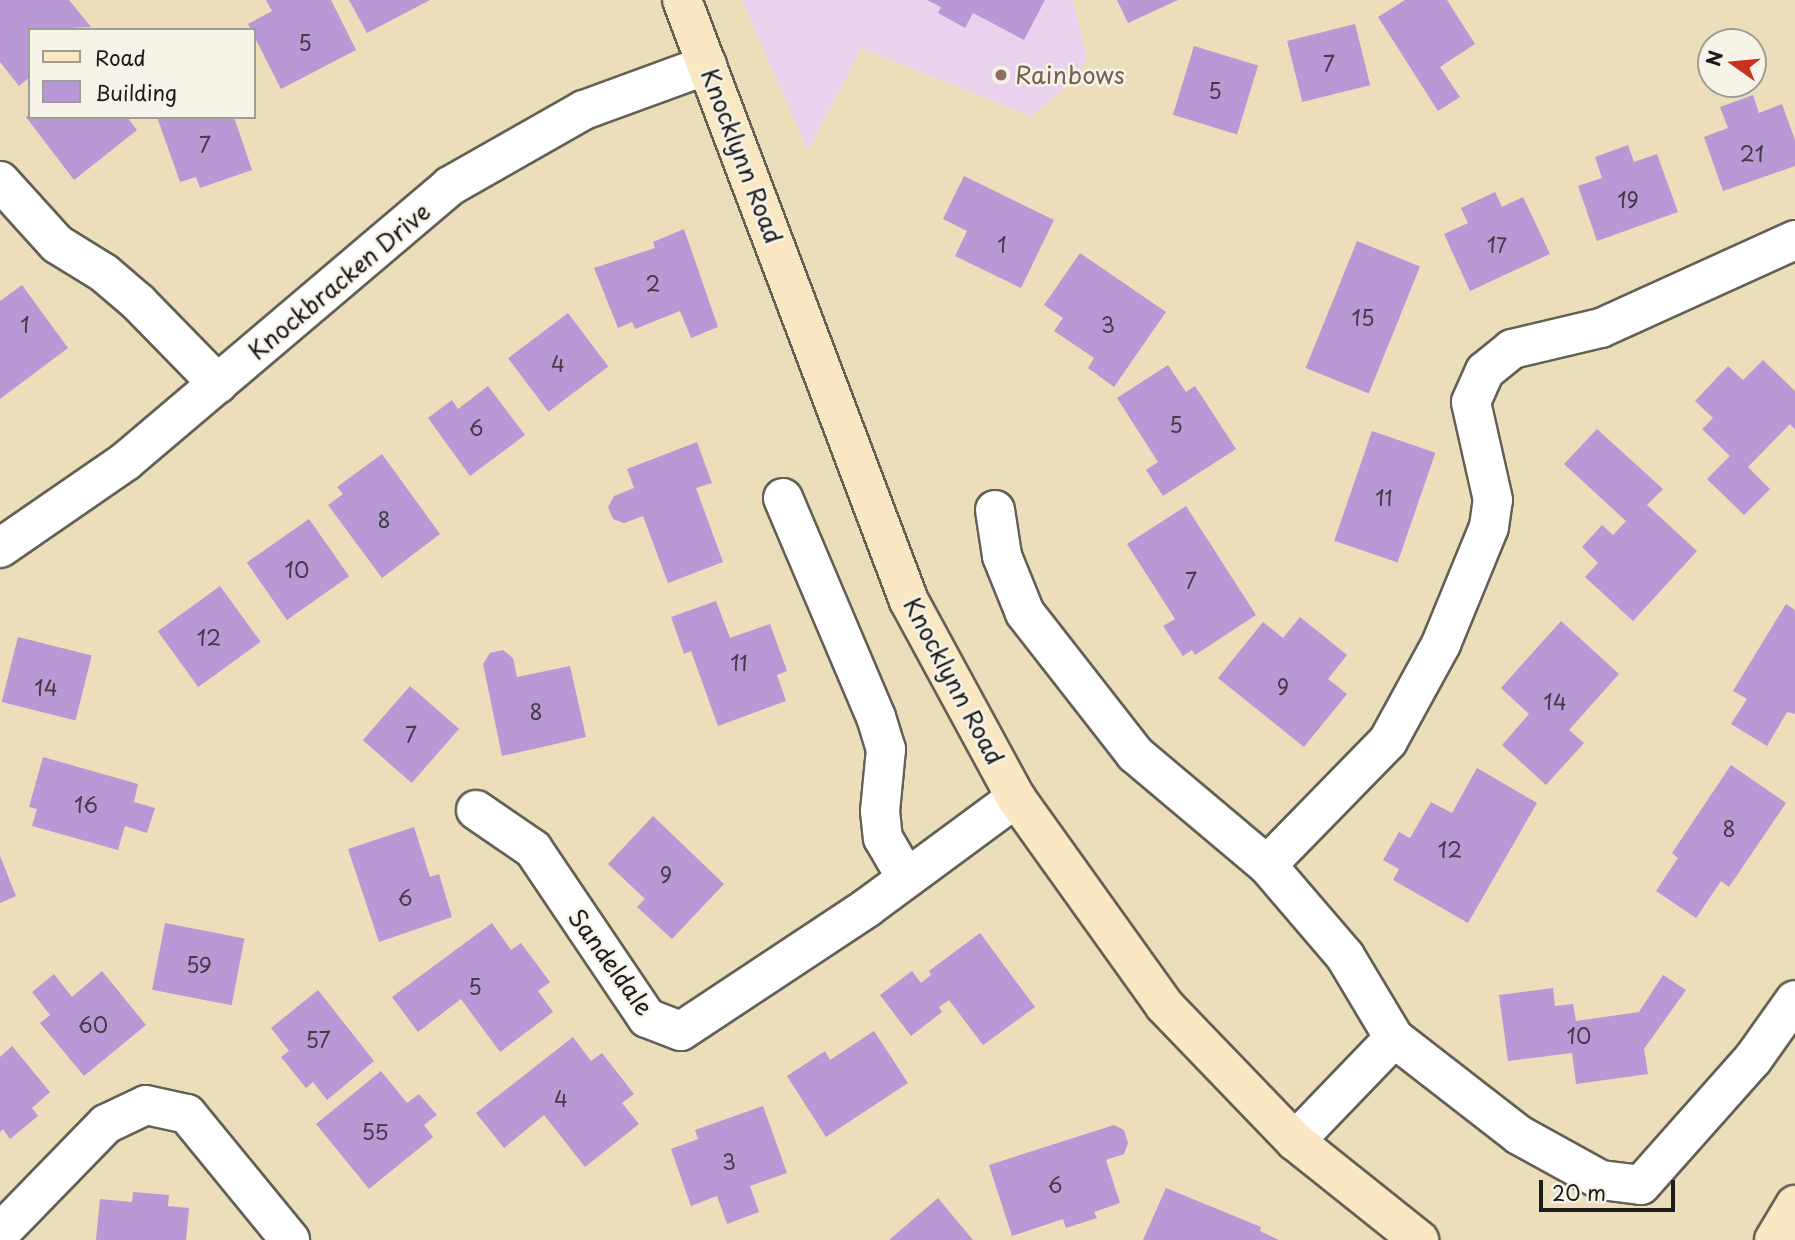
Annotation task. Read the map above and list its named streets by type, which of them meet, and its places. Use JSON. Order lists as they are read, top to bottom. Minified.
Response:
{"streets":{"street":["Knocklynn Road","Knockbracken Drive","Sandeldale"]},"crossings":[["Knocklynn Road","Knockbracken Drive"],["Knocklynn Road","Sandeldale"]],"places":["Rainbows"],"house_numbers":["5","7","5","7","21","19","1","17","2","15","1","3","4","5","6","11","8","10","7","12","11","9","14","14","8","7","16","8","12","9","6","59","5","60","10","57","4","55","3","6"],"legend":["Road","Building"],"scale_bar":"20 m","north":"left"}
